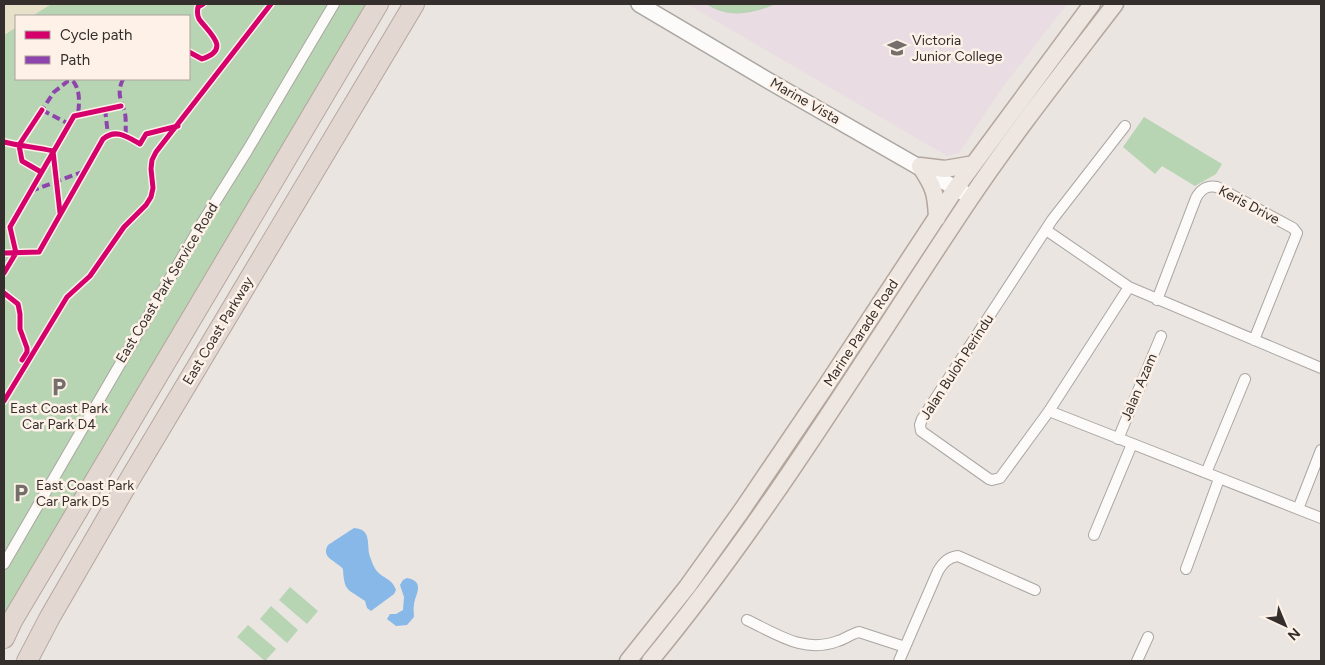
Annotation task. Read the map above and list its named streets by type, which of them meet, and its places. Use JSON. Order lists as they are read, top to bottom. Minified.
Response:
{"streets":{"highway":["East Coast Parkway"],"main road":["Marine Parade Road"],"street":["Marine Vista","Keris Drive","East Coast Park Service Road","Jalan Buloh Perindu","Jalan Azam"]},"crossings":[["Marine Vista","Marine Parade Road"]],"places":{"school or university":["Victoria Junior College"],"parking":["East Coast Park Car Park D4","East Coast Park Car Park D5"]},"legend":["Cycle path","Path"],"north":"bottom right"}
